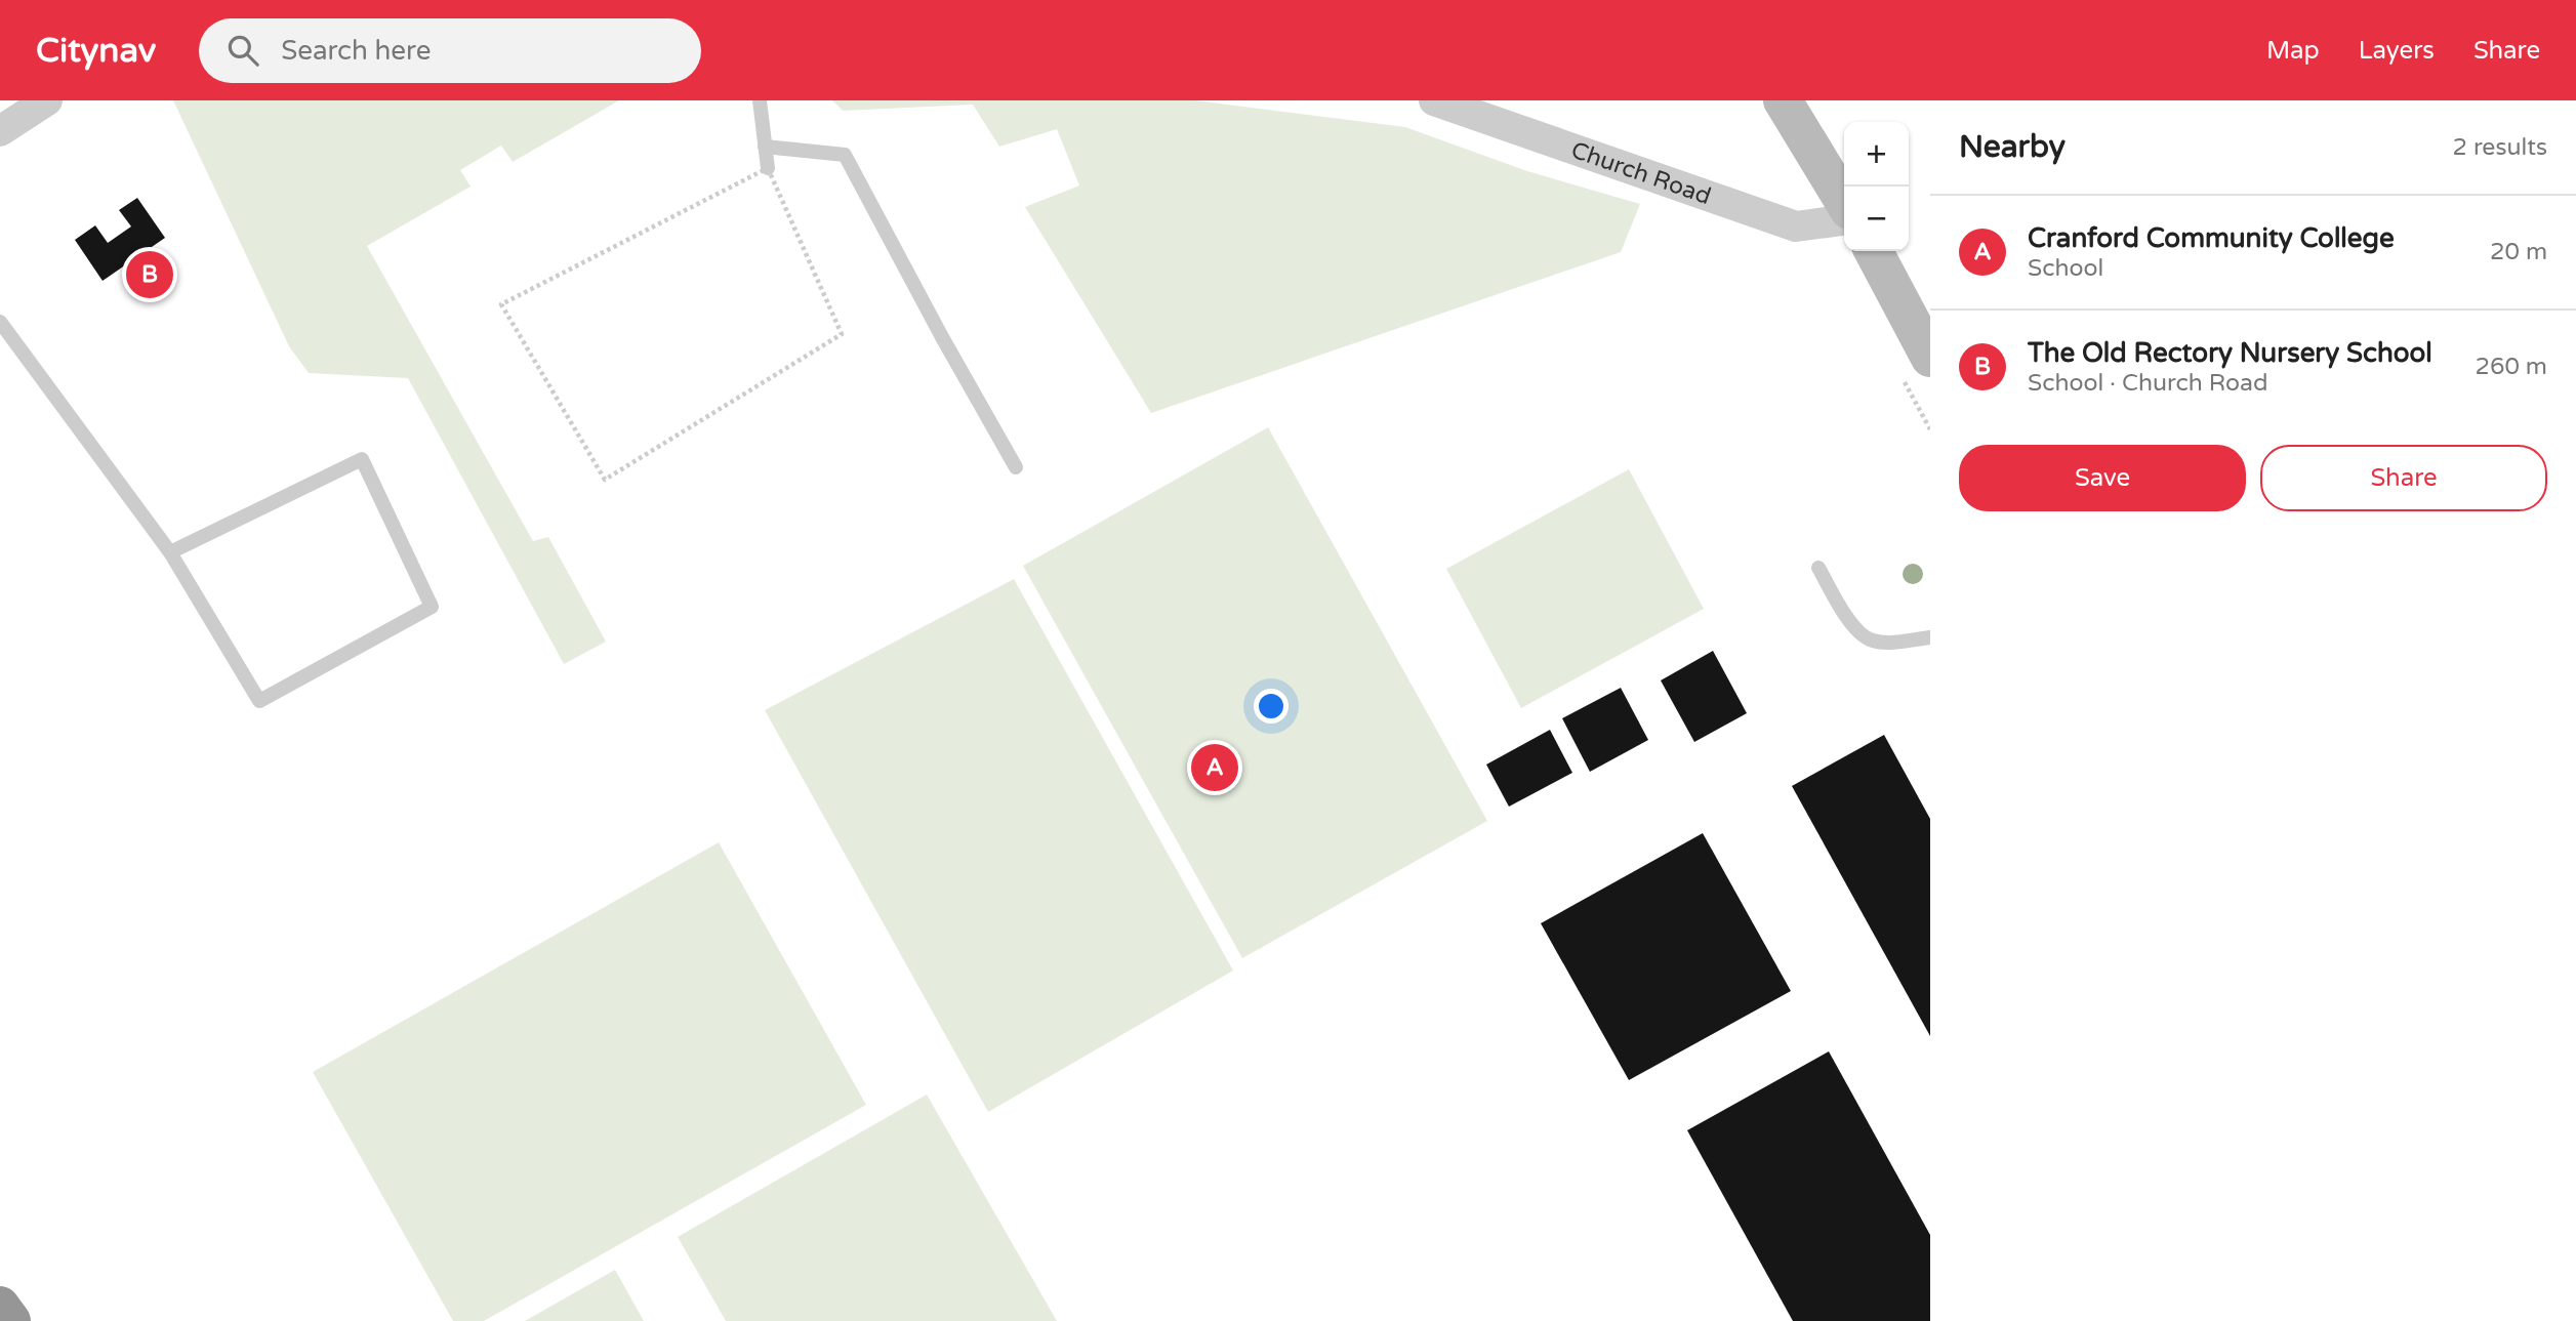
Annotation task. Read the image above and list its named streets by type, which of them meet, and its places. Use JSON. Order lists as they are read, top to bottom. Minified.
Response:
{"streets":{"street":["Church Road"]},"page":{"header":"Citynav","search":"Search here","nav":["Map","Layers","Share"],"heading":["Nearby","2 results"],"map_buttons":["+","−"],"list":[{"mark":"A","name":"Cranford Community College","note":"School","value":"20 m"},{"mark":"B","name":"The Old Rectory Nursery School","note":"School · Church Road","value":"260 m"}],"pins":["B","A"],"buttons":["Save","Share"]}}
